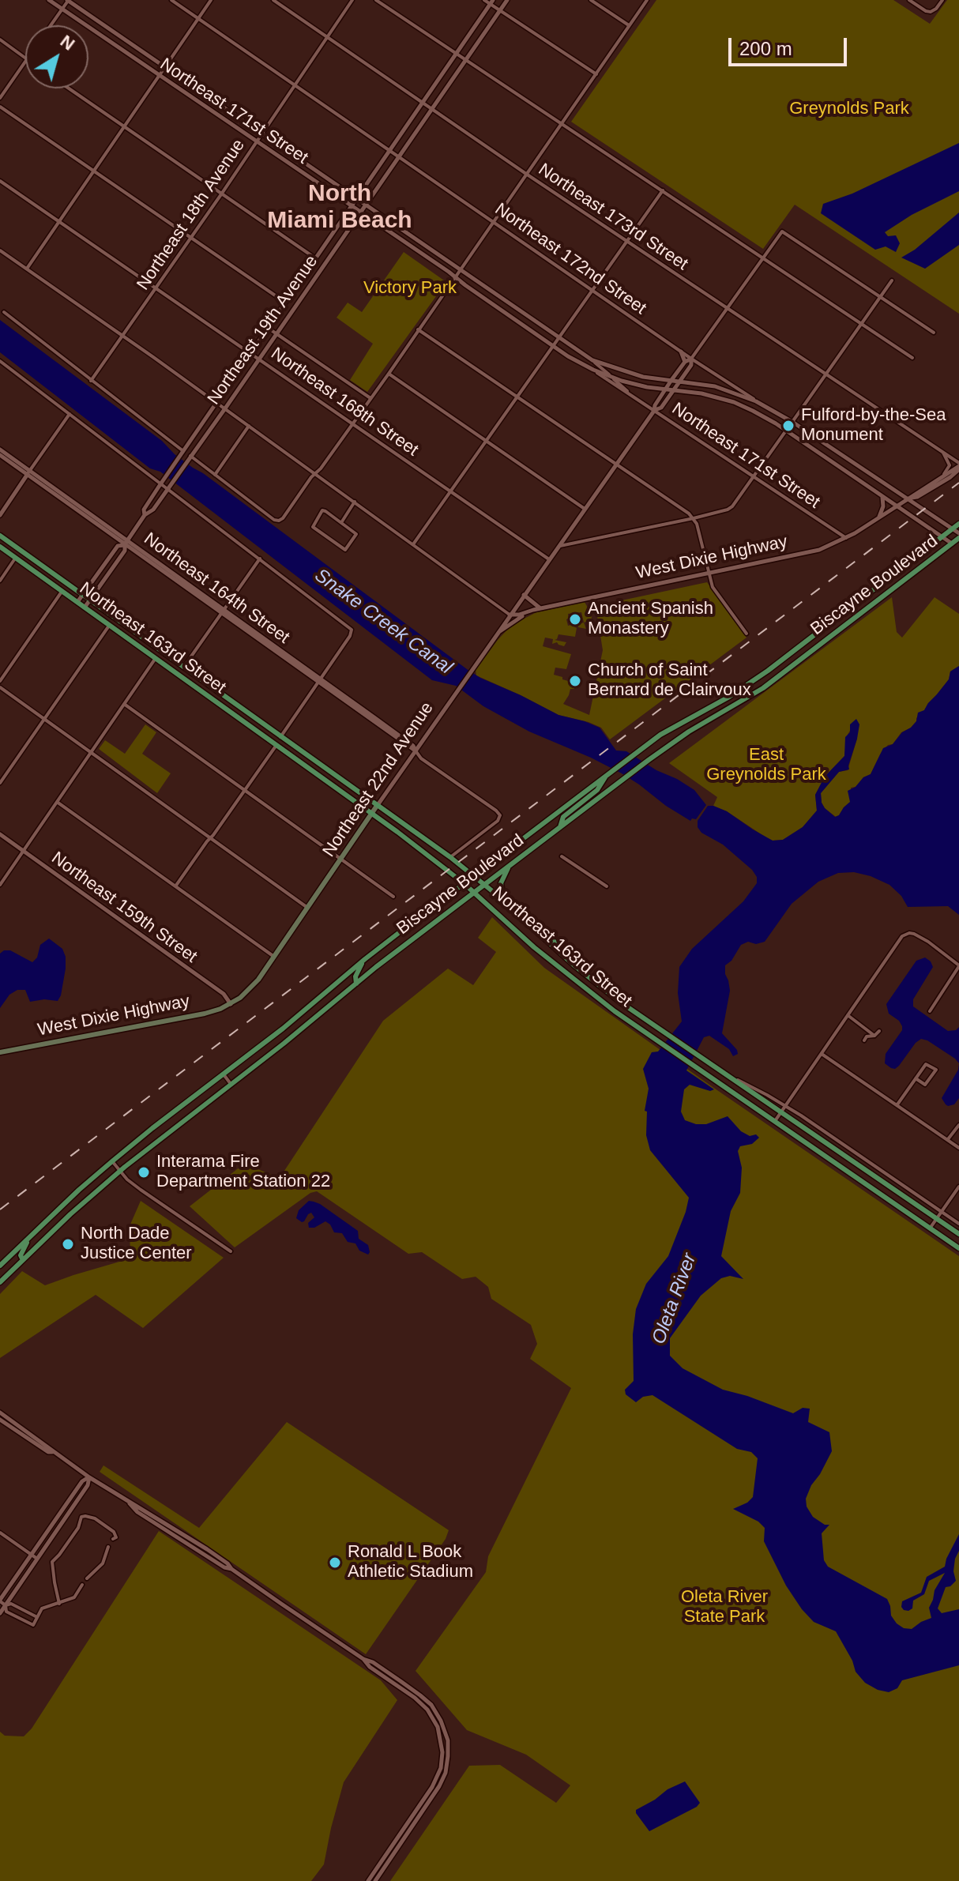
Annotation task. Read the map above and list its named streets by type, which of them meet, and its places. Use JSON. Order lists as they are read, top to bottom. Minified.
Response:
{"streets":{"main road":["West Dixie Highway","Biscayne Boulevard","Northeast 163rd Street","Northeast 22nd Avenue"],"street":["Northeast 171st Street","Northeast 18th Avenue","Northeast 173rd Street","Northeast 172nd Street","Northeast 19th Avenue","Northeast 168th Street","Northeast 164th Street","Northeast 159th Street"]},"crossings":[["Northeast 171st Street","Northeast 18th Avenue"],["Northeast 171st Street","Northeast 172nd Street"],["Northeast 171st Street","Northeast 19th Avenue"],["Northeast 171st Street","West Dixie Highway"],["Northeast 171st Street","Northeast 22nd Avenue"],["Northeast 18th Avenue","Northeast 173rd Street"],["Northeast 18th Avenue","Northeast 172nd Street"],["Northeast 18th Avenue","Northeast 168th Street"],["Northeast 173rd Street","Northeast 19th Avenue"],["Northeast 173rd Street","West Dixie Highway"],["Northeast 173rd Street","Northeast 22nd Avenue"],["Northeast 172nd Street","Northeast 19th Avenue"],["Northeast 172nd Street","West Dixie Highway"],["Northeast 172nd Street","Biscayne Boulevard"],["Northeast 172nd Street","Northeast 22nd Avenue"],["Northeast 19th Avenue","Northeast 168th Street"],["Northeast 19th Avenue","Northeast 164th Street"],["Northeast 19th Avenue","Northeast 163rd Street"],["Northeast 168th Street","Northeast 22nd Avenue"],["West Dixie Highway","Northeast 22nd Avenue"],["West Dixie Highway","Northeast 159th Street"],["Biscayne Boulevard","Northeast 163rd Street"],["Northeast 164th Street","Northeast 163rd Street"],["Northeast 164th Street","Northeast 22nd Avenue"],["Northeast 163rd Street","Northeast 22nd Avenue"],["Northeast 22nd Avenue","Northeast 159th Street"]],"districts":["North Miami Beach"],"water":["Snake Creek Canal","Oleta River"],"parks":["Greynolds Park","Victory Park","East Greynolds Park","Oleta River State Park"],"places":["Fulford-by-the-Sea Monument","Ancient Spanish Monastery","Church of Saint Bernard de Clairvoux","Interama Fire Department Station 22","North Dade Justice Center","Ronald L Book Athletic Stadium"],"scale_bar":"200 m","north":"top right"}
